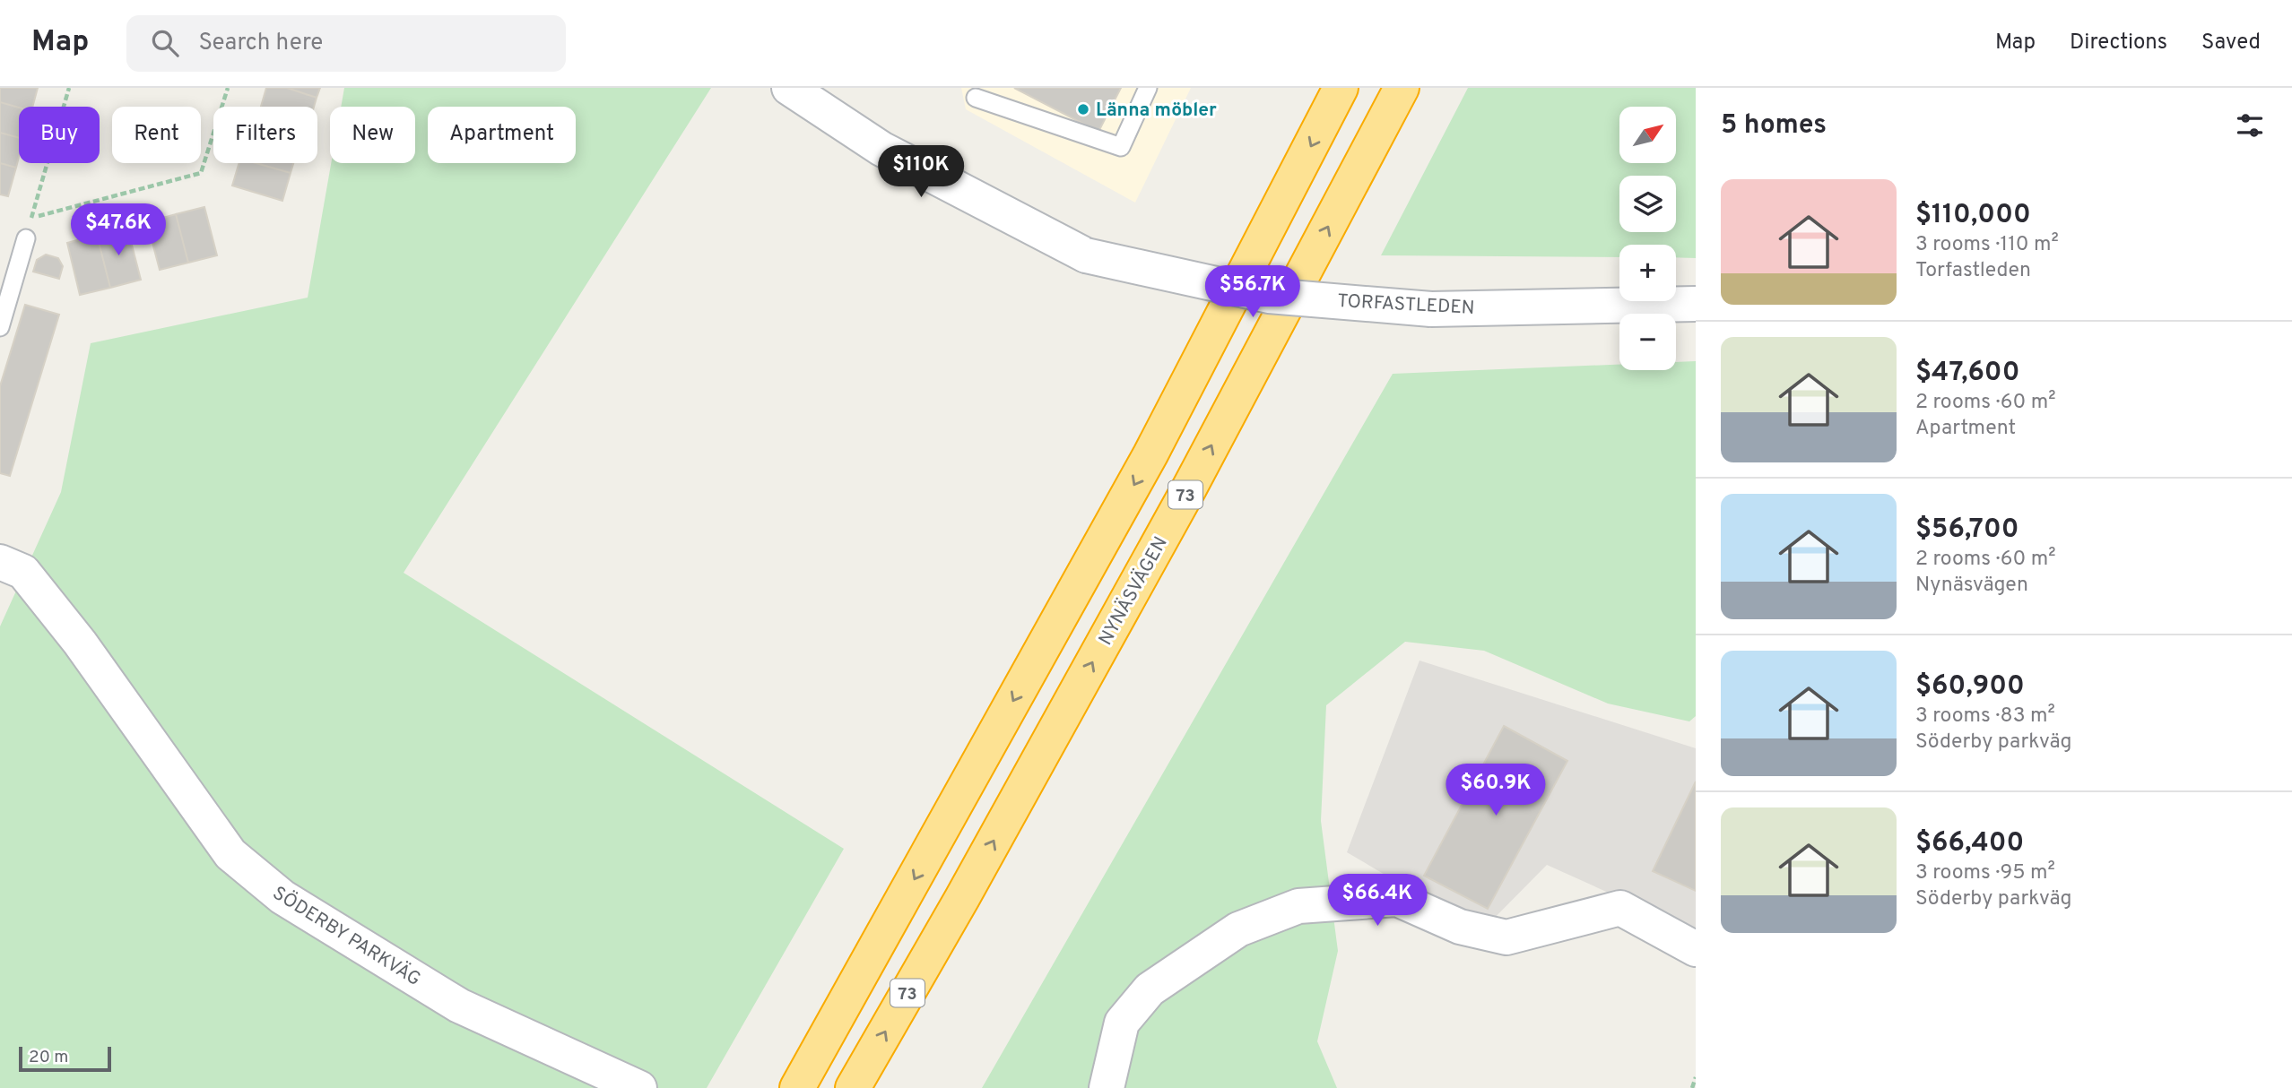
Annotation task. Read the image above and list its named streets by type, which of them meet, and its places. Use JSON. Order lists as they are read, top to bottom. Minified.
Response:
{"streets":{"highway":["73","NYNÄSVÄGEN"],"street":["TORFASTLEDEN","SÖDERBY PARKVÄG"]},"places":["Länna möbler"],"scale_bar":"20 m","north":"top right","page":{"header":"Map","search":"Search here","nav":["Map","Directions","Saved"],"heading":"5 homes","map_buttons":["+","−"],"chip":["Buy","Rent","Filters","New","Apartment"],"price":["$110K","$47.6K","$56.7K","$60.9K","$66.4K"],"list":[{"name":"$110,000","note":"3 rooms · 110 m² · Torfastleden"},{"name":"$47,600","note":"2 rooms · 60 m² · Apartment"},{"name":"$56,700","note":"2 rooms · 60 m² · Nynäsvägen"},{"name":"$60,900","note":"3 rooms · 83 m² · Söderby parkväg"},{"name":"$66,400","note":"3 rooms · 95 m² · Söderby parkväg"}],"scale":"20 m"}}
